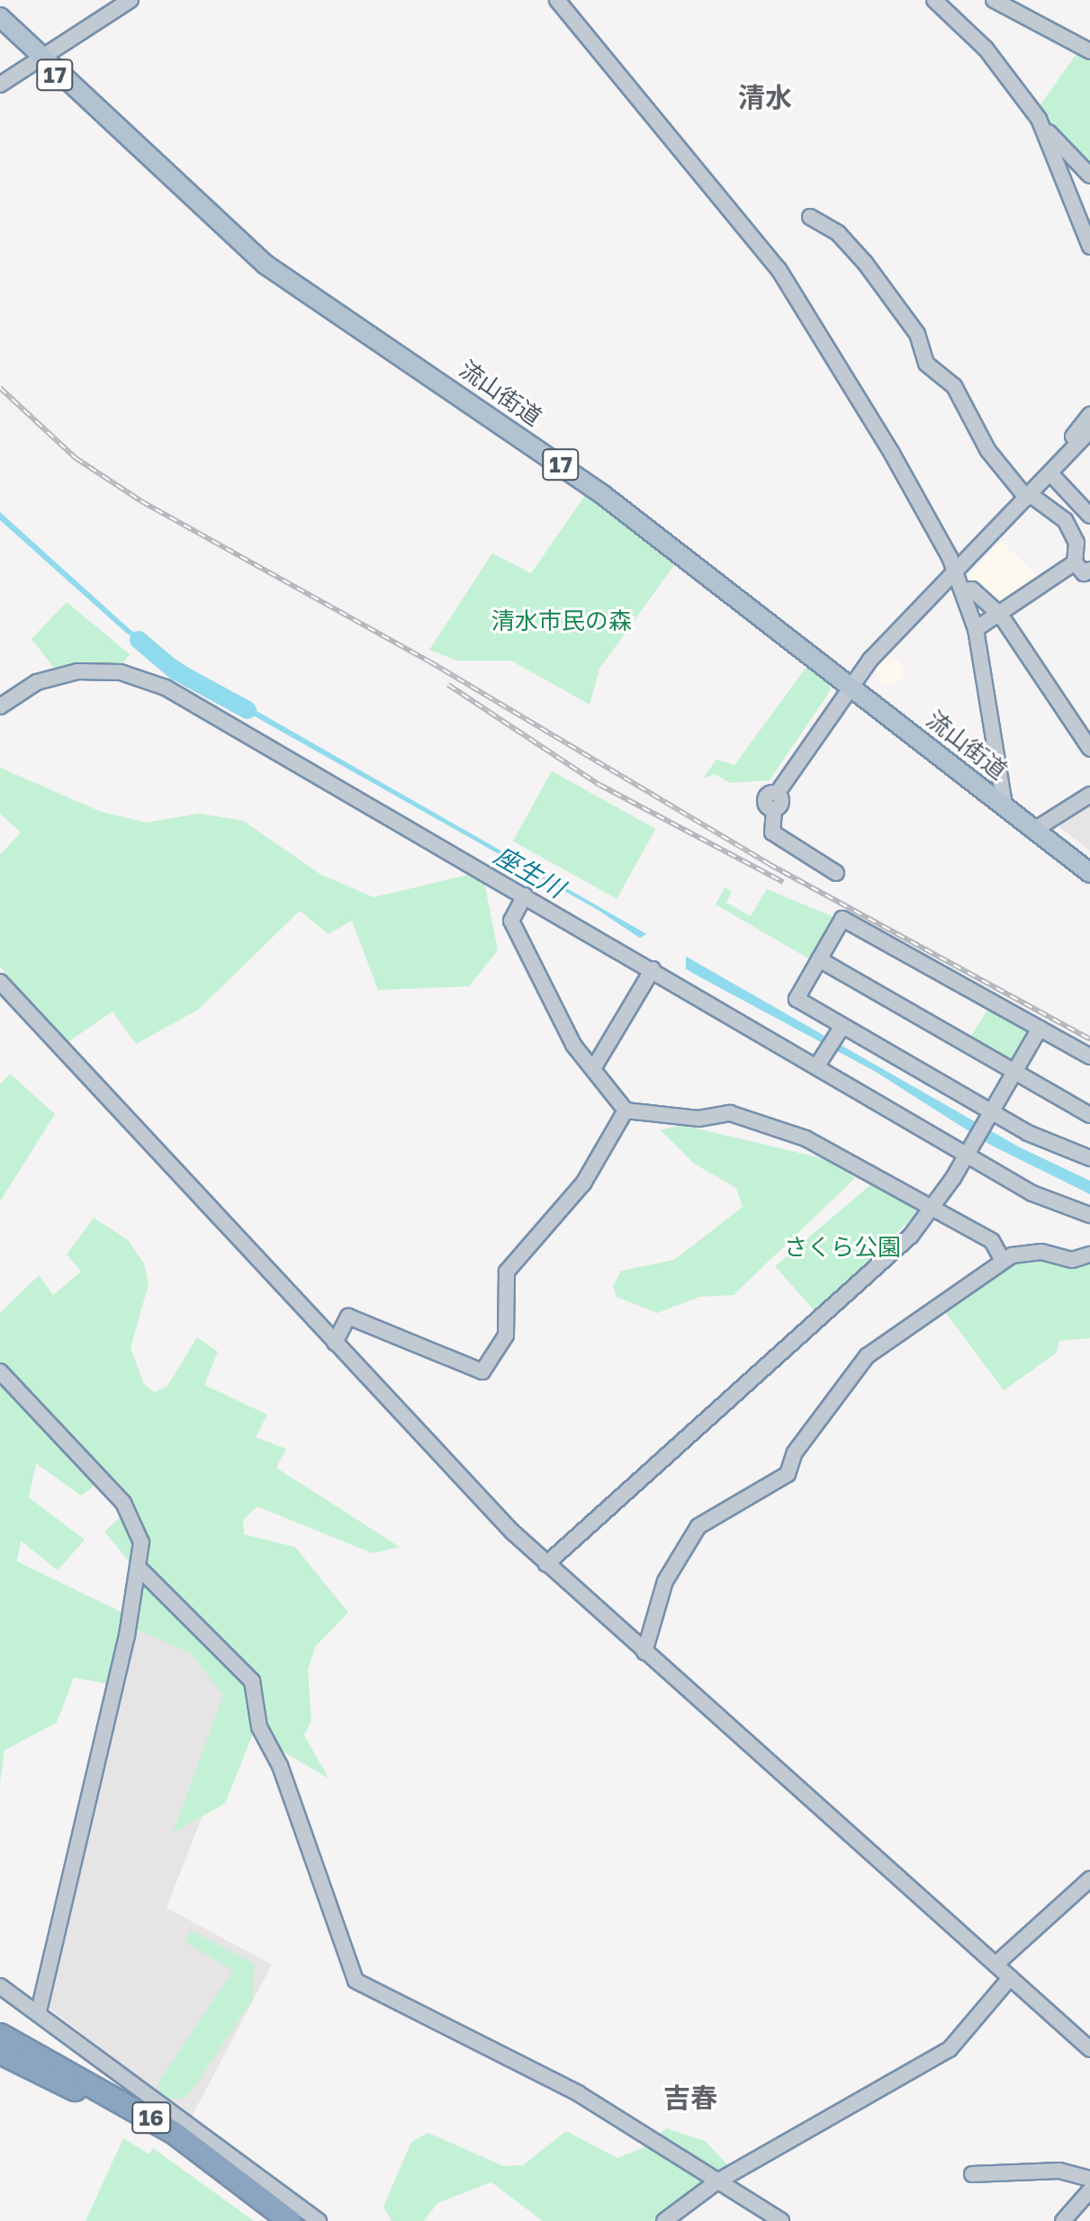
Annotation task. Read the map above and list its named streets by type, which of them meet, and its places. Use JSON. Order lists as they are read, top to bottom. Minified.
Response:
{"streets":{"highway":["16"],"main road":["17","流山街道"]},"districts":["清水","吉春"],"water":["座生川"],"parks":["清水市民の森","さくら公園"]}
